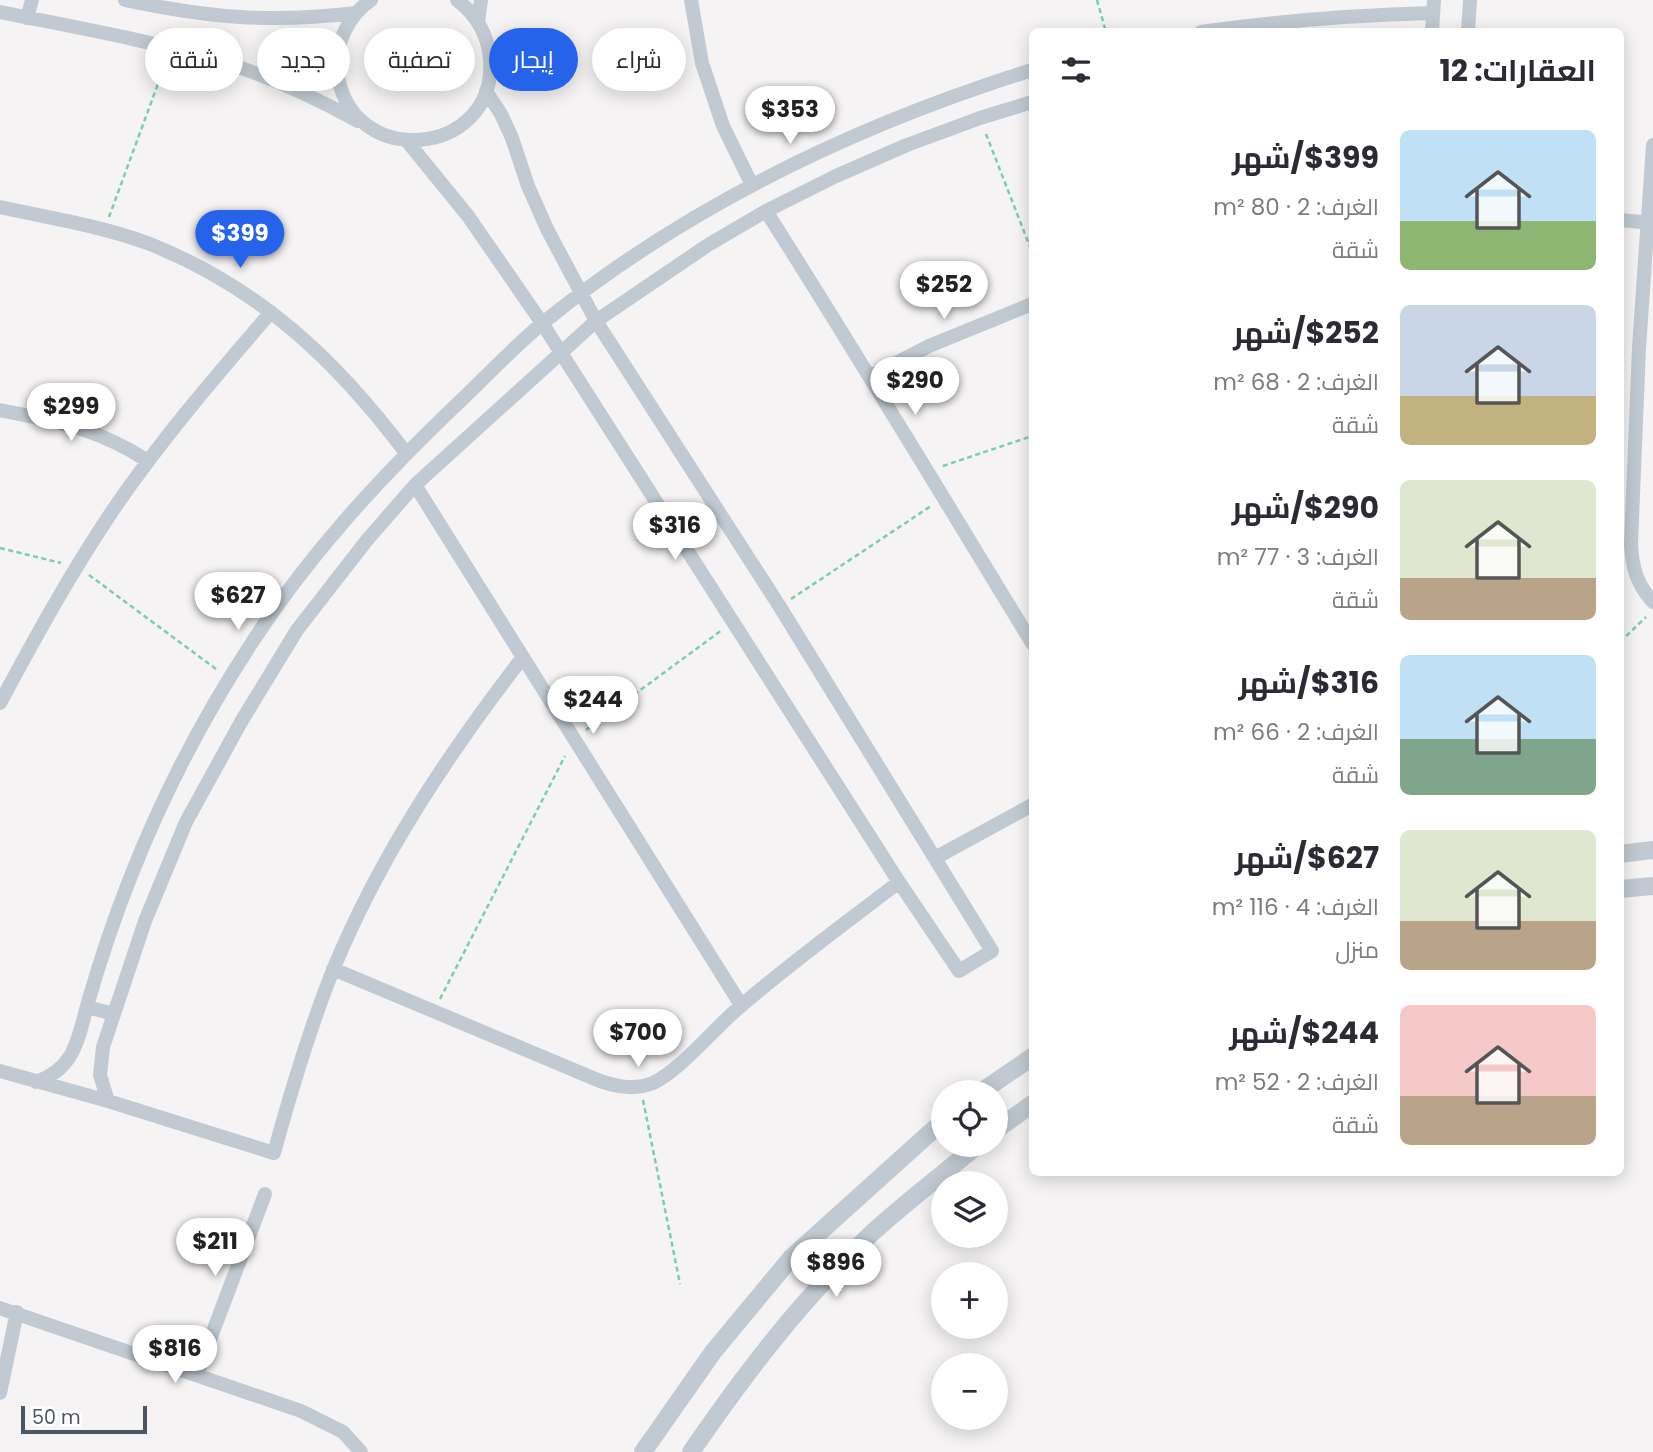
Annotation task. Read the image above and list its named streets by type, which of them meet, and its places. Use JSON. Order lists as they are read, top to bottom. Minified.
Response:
{"scale_bar":"50 m","page":{"chip":["شراء","إيجار","تصفية","جديد","شقة"],"heading":"العقارات: 12","price":["$353","$399","$252","$290","$299","$316","$627","$244","$700","$211","$896","$816"],"list":[{"name":"$399/شهر","note":"الغرف: 2 · 80 m² · شقة"},{"name":"$252/شهر","note":"الغرف: 2 · 68 m² · شقة"},{"name":"$290/شهر","note":"الغرف: 3 · 77 m² · شقة"},{"name":"$316/شهر","note":"الغرف: 2 · 66 m² · شقة"},{"name":"$627/شهر","note":"الغرف: 4 · 116 m² · منزل"},{"name":"$244/شهر","note":"الغرف: 2 · 52 m² · شقة"}],"map_buttons":["+","−"],"scale":"50 m"}}
